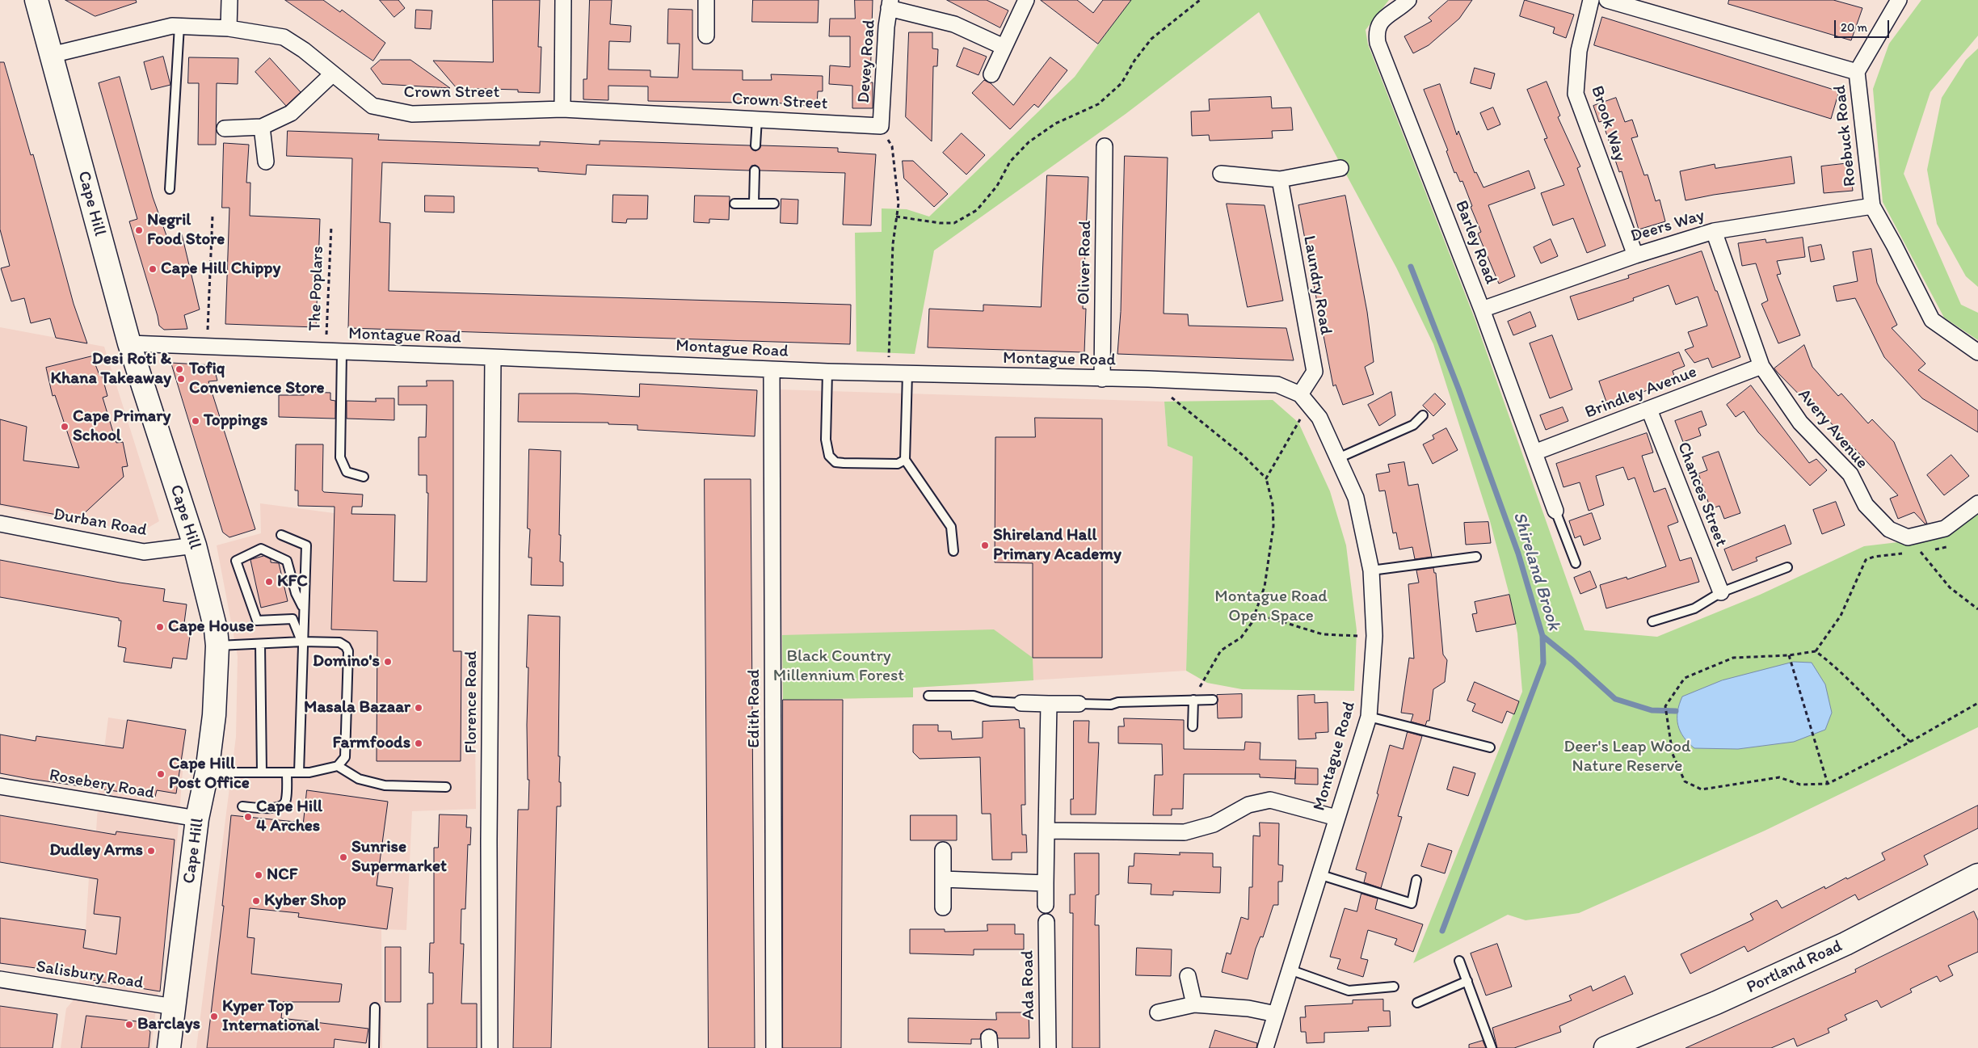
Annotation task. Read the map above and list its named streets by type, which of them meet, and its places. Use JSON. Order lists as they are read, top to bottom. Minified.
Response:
{"streets":{"main road":["Cape Hill","Portland Road"],"street":["Devey Road","Crown Street","Brook Way","Roebuck Road","Deers Way","Barley Road","Oliver Road","Laundry Road","Montague Road","Brindley Avenue","Avery Avenue","Chances Street","Durban Road","Florence Road","Edith Road","Rosebery Road","Salisbury Road","Ada Road"],"path":["The Poplars"]},"crossings":[["Devey Road","Crown Street"],["Crown Street","Cape Hill"],["Brook Way","Deers Way"],["Roebuck Road","Deers Way"],["Cape Hill","Montague Road"],["Cape Hill","Durban Road"],["Cape Hill","Rosebery Road"],["Cape Hill","Salisbury Road"],["Deers Way","Barley Road"],["Deers Way","Avery Avenue"],["Barley Road","Brindley Avenue"],["Oliver Road","Montague Road"],["Laundry Road","Montague Road"],["The Poplars","Montague Road"],["Montague Road","Florence Road"],["Montague Road","Edith Road"],["Brindley Avenue","Avery Avenue"],["Brindley Avenue","Chances Street"]],"water":["Shireland Brook"],"parks":["Montague Road Open Space","Black Country Millennium Forest","Deer's Leap Wood Nature Reserve"],"places":["Negril Food Store","Cape Hill Chippy","Desi Roti & Khana Takeaway","Tofiq Convenience Store","Toppings","Cape Primary School","Shireland Hall Primary Academy","KFC","Cape House","Domino's","Masala Bazaar","Farmfoods","Cape Hill Post Office","Cape Hill 4 Arches","Dudley Arms","Sunrise Supermarket","NCF","Kyber Shop","Kyper Top International","Barclays"],"scale_bar":"20 m"}
